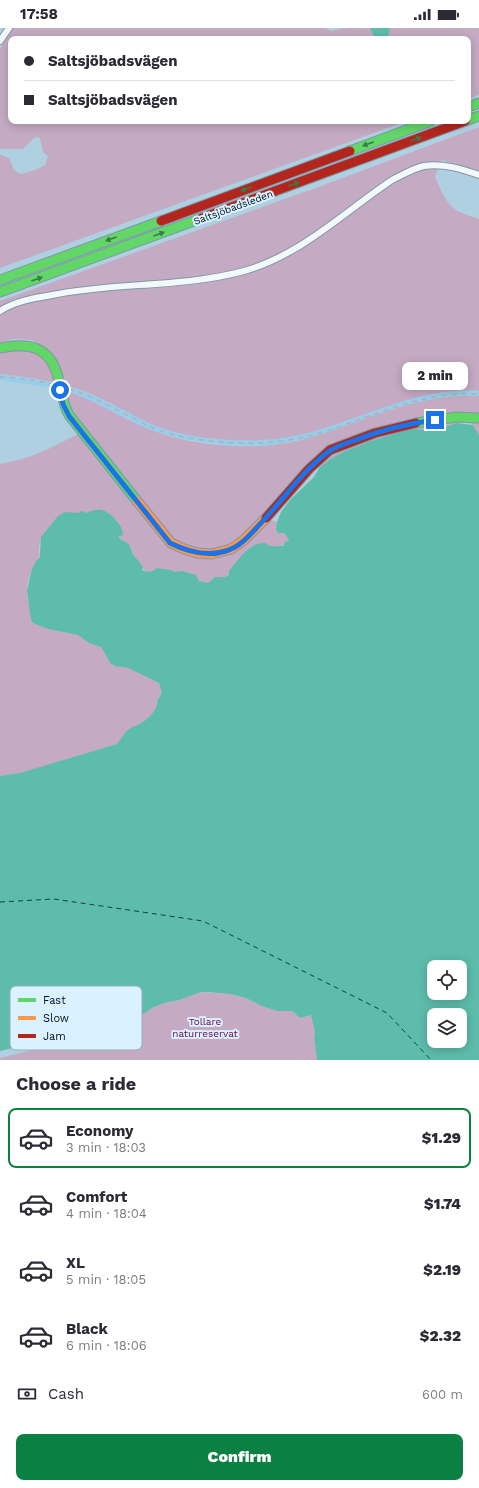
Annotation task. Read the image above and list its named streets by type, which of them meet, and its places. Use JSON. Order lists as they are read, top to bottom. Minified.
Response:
{"streets":{"main road":["Saltsjöbadsleden"]},"parks":["Tollare naturreservat"],"legend":["Fast","Slow","Jam"],"page":{"status":"17:58","banner":["Saltsjöbadsvägen","Saltsjöbadsvägen"],"bubble":"2 min","heading":"Choose a ride","list":[{"name":"Economy","note":"3 min · 18:03","value":"$1.29"},{"name":"Comfort","note":"4 min · 18:04","value":"$1.74"},{"name":"XL","note":"5 min · 18:05","value":"$2.19"},{"name":"Black","note":"6 min · 18:06","value":"$2.32"}],"pay":["Cash","600 m"],"buttons":"Confirm"}}
